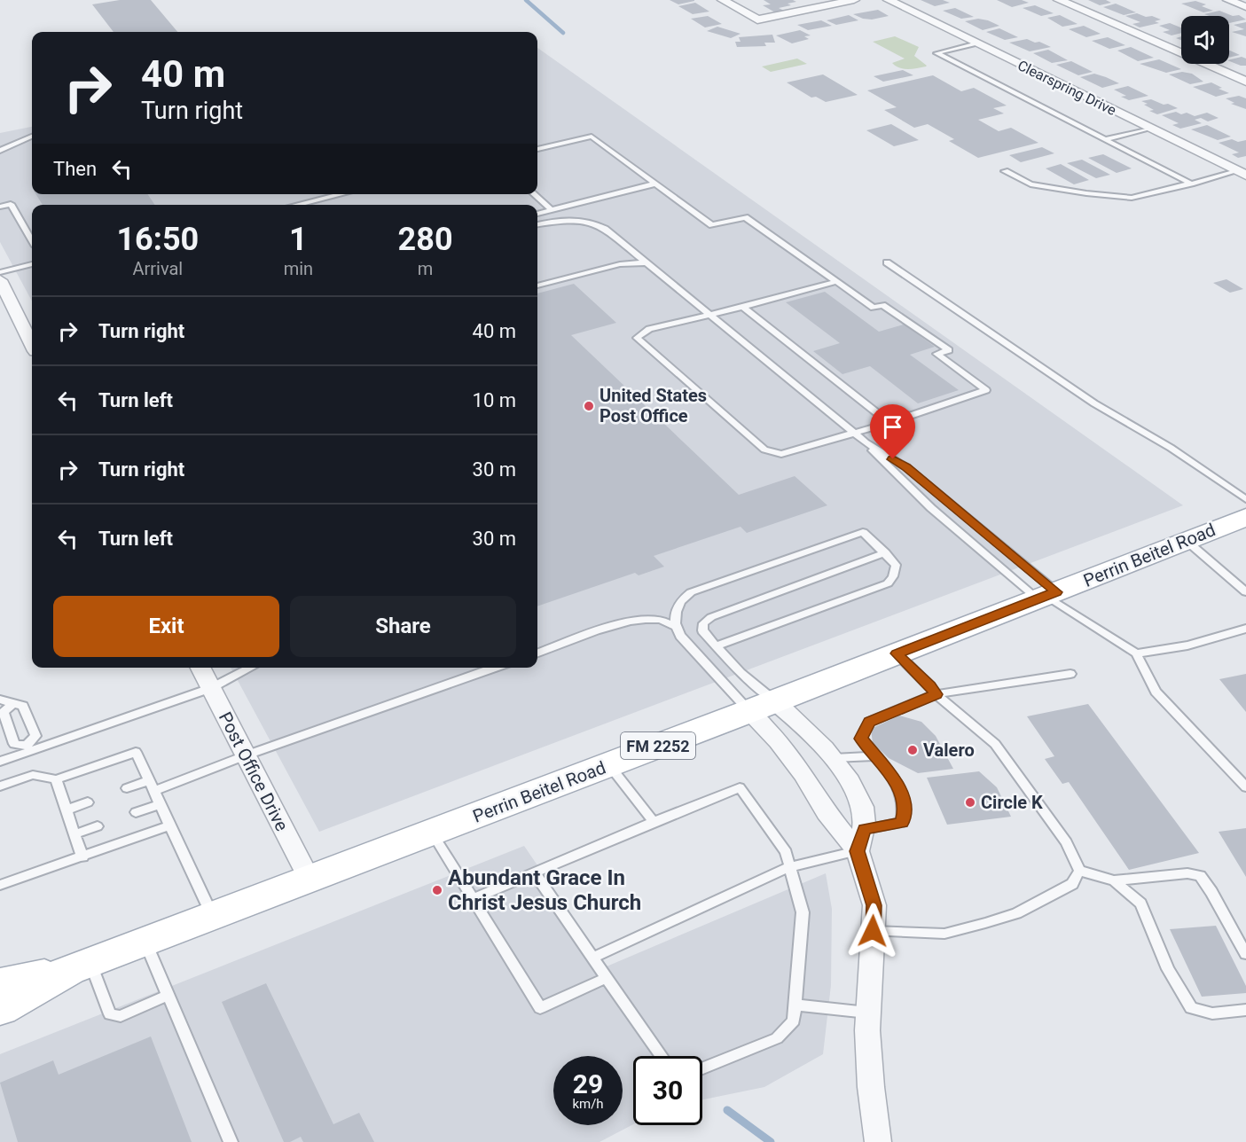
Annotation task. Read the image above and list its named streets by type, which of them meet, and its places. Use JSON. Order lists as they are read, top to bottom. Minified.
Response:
{"streets":{"main road":["Perrin Beitel Road","FM 2252"],"street":["Clearspring Drive","Post Office Drive"]},"crossings":[["Perrin Beitel Road","Post Office Drive"]],"places":["United States Post Office","Valero","Circle K","Abundant Grace In Christ Jesus Church"],"page":{"turn":["40 m","Turn right"],"then":"Then","eta":["16:50","Arrival","1","min","280","m"],"list":[{"name":"Turn right","value":"40 m"},{"name":"Turn left","value":"10 m"},{"name":"Turn right","value":"30 m"},{"name":"Turn left","value":"30 m"}],"buttons":["Exit","Share"],"speed":"29 km/h","limit":"30"}}
